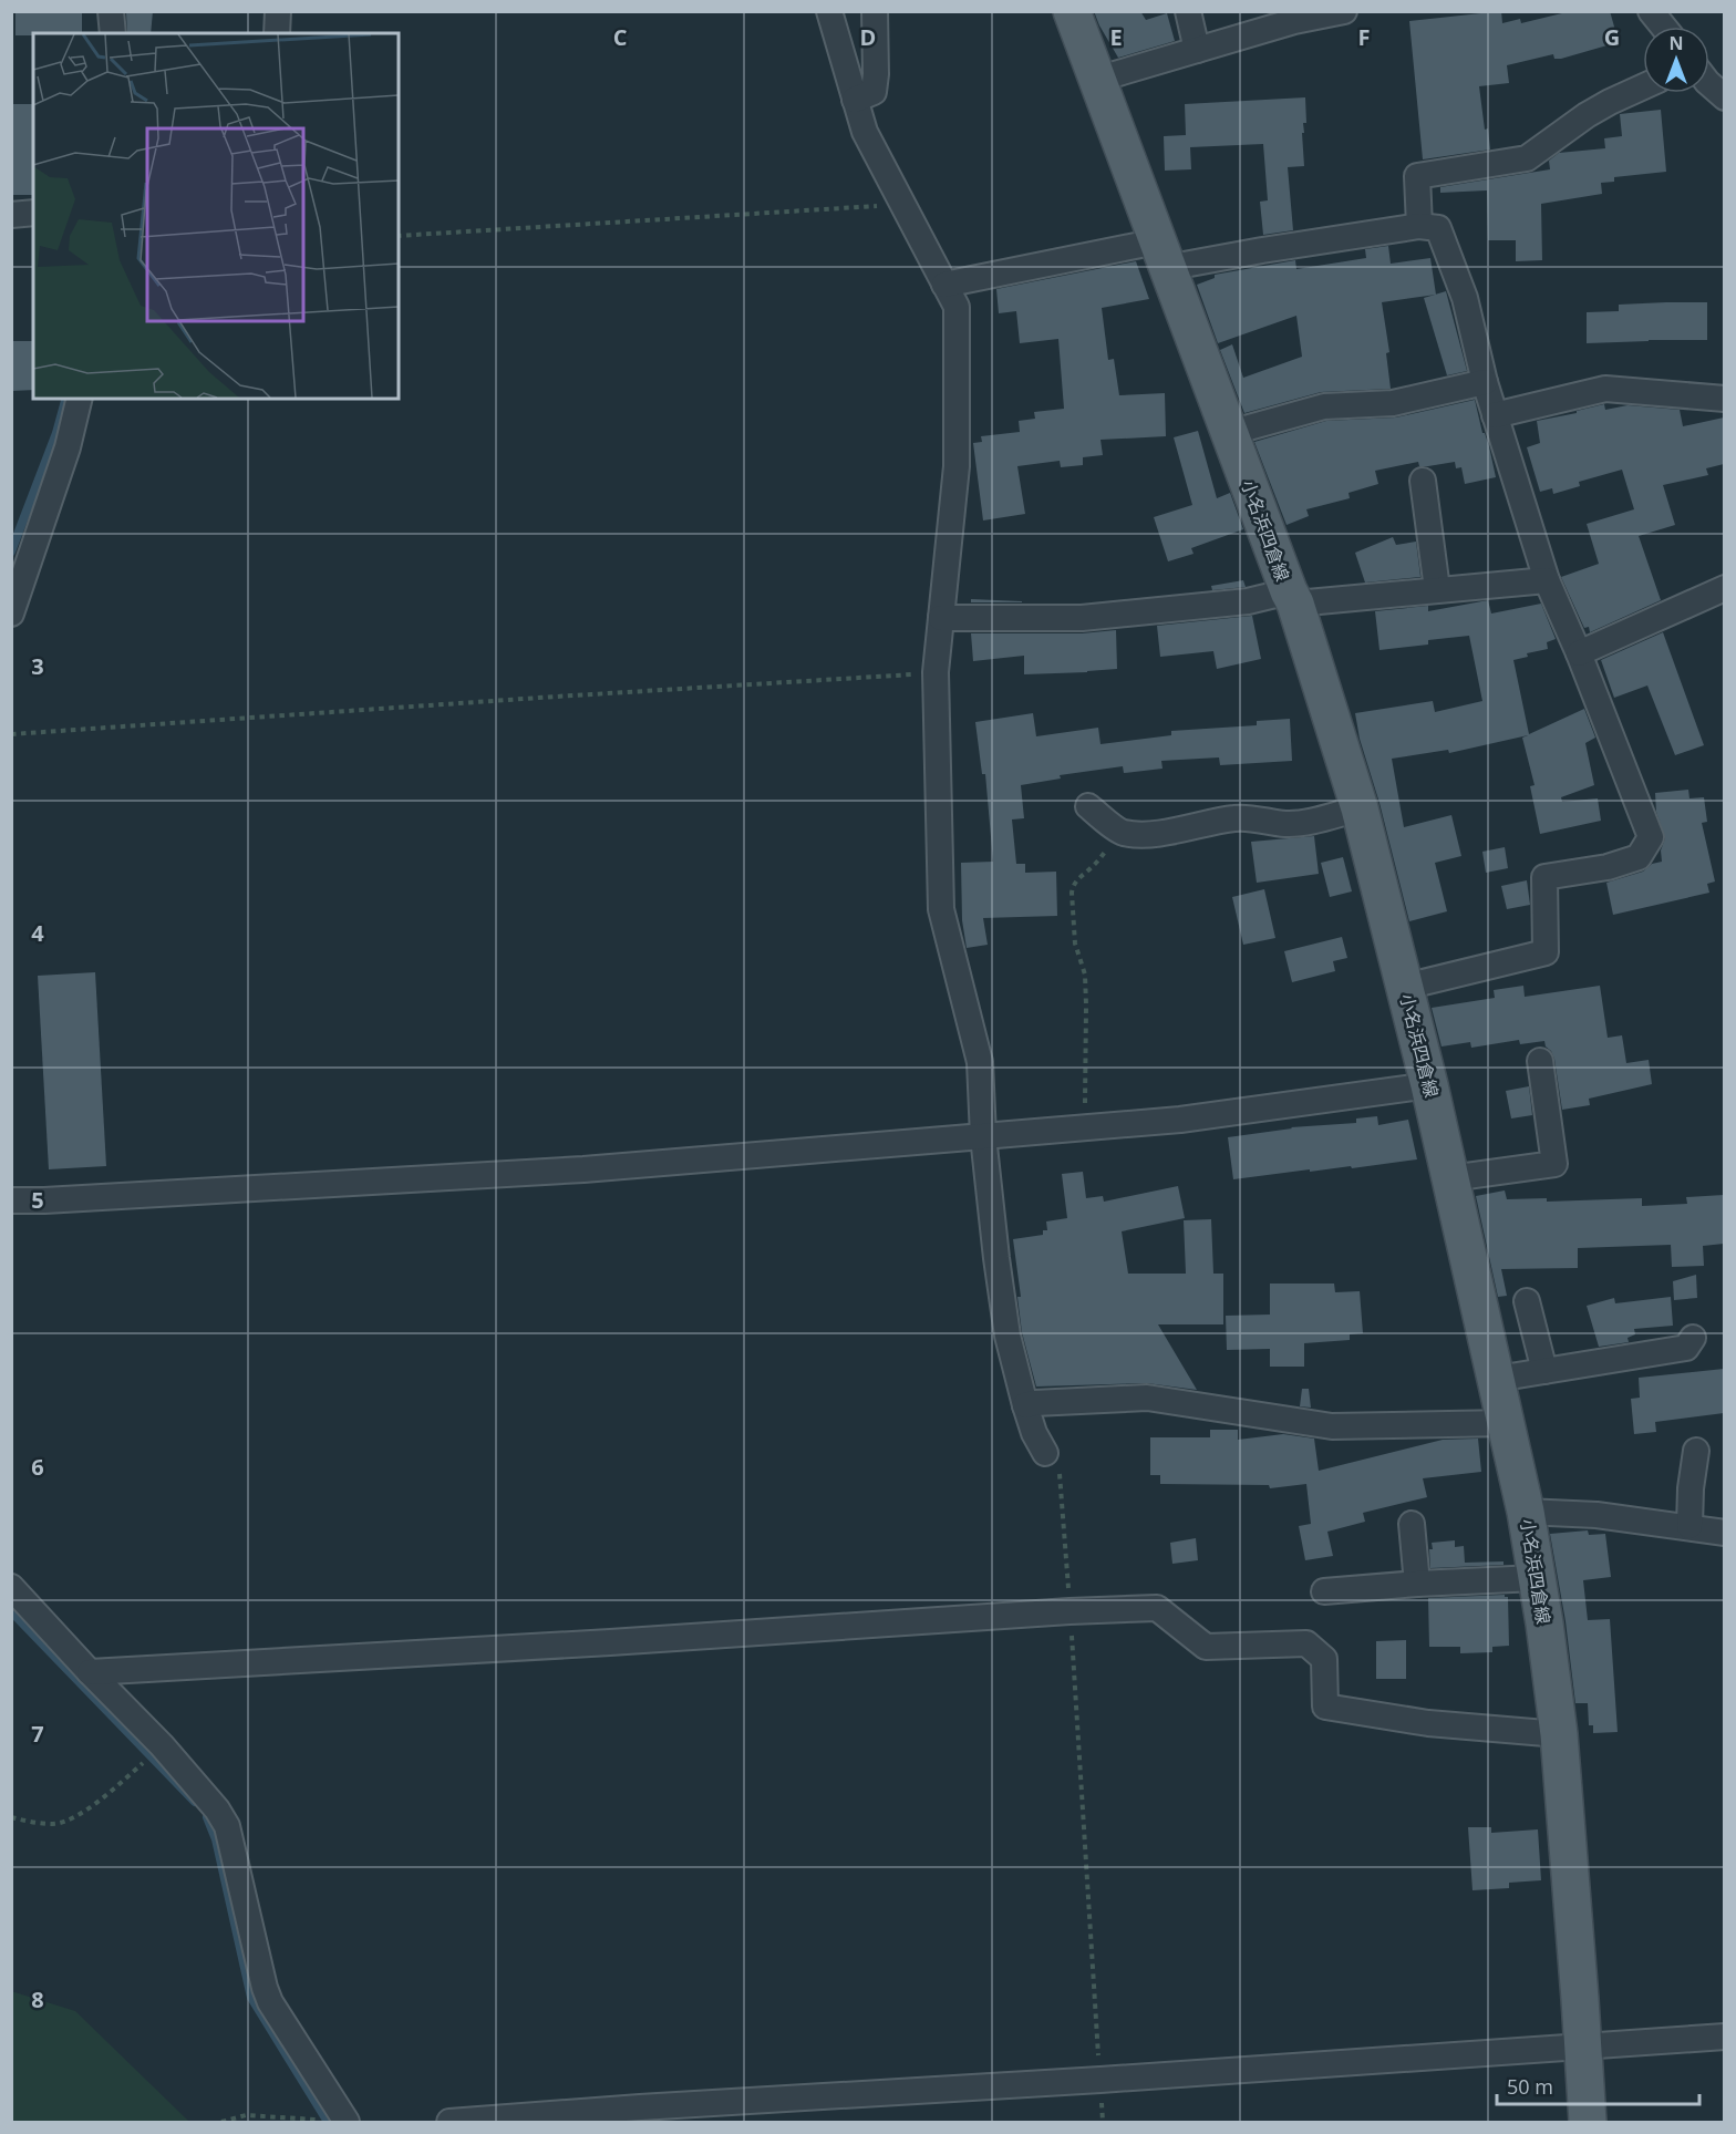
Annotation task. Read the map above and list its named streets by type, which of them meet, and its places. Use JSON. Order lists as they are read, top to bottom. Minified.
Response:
{"streets":{"main road":["小名浜四倉線"]},"scale_bar":"50 m","north":"top","grid":{"columns":["C","D","E","F","G"],"rows":["3","4","5","6","7","8"]}}
